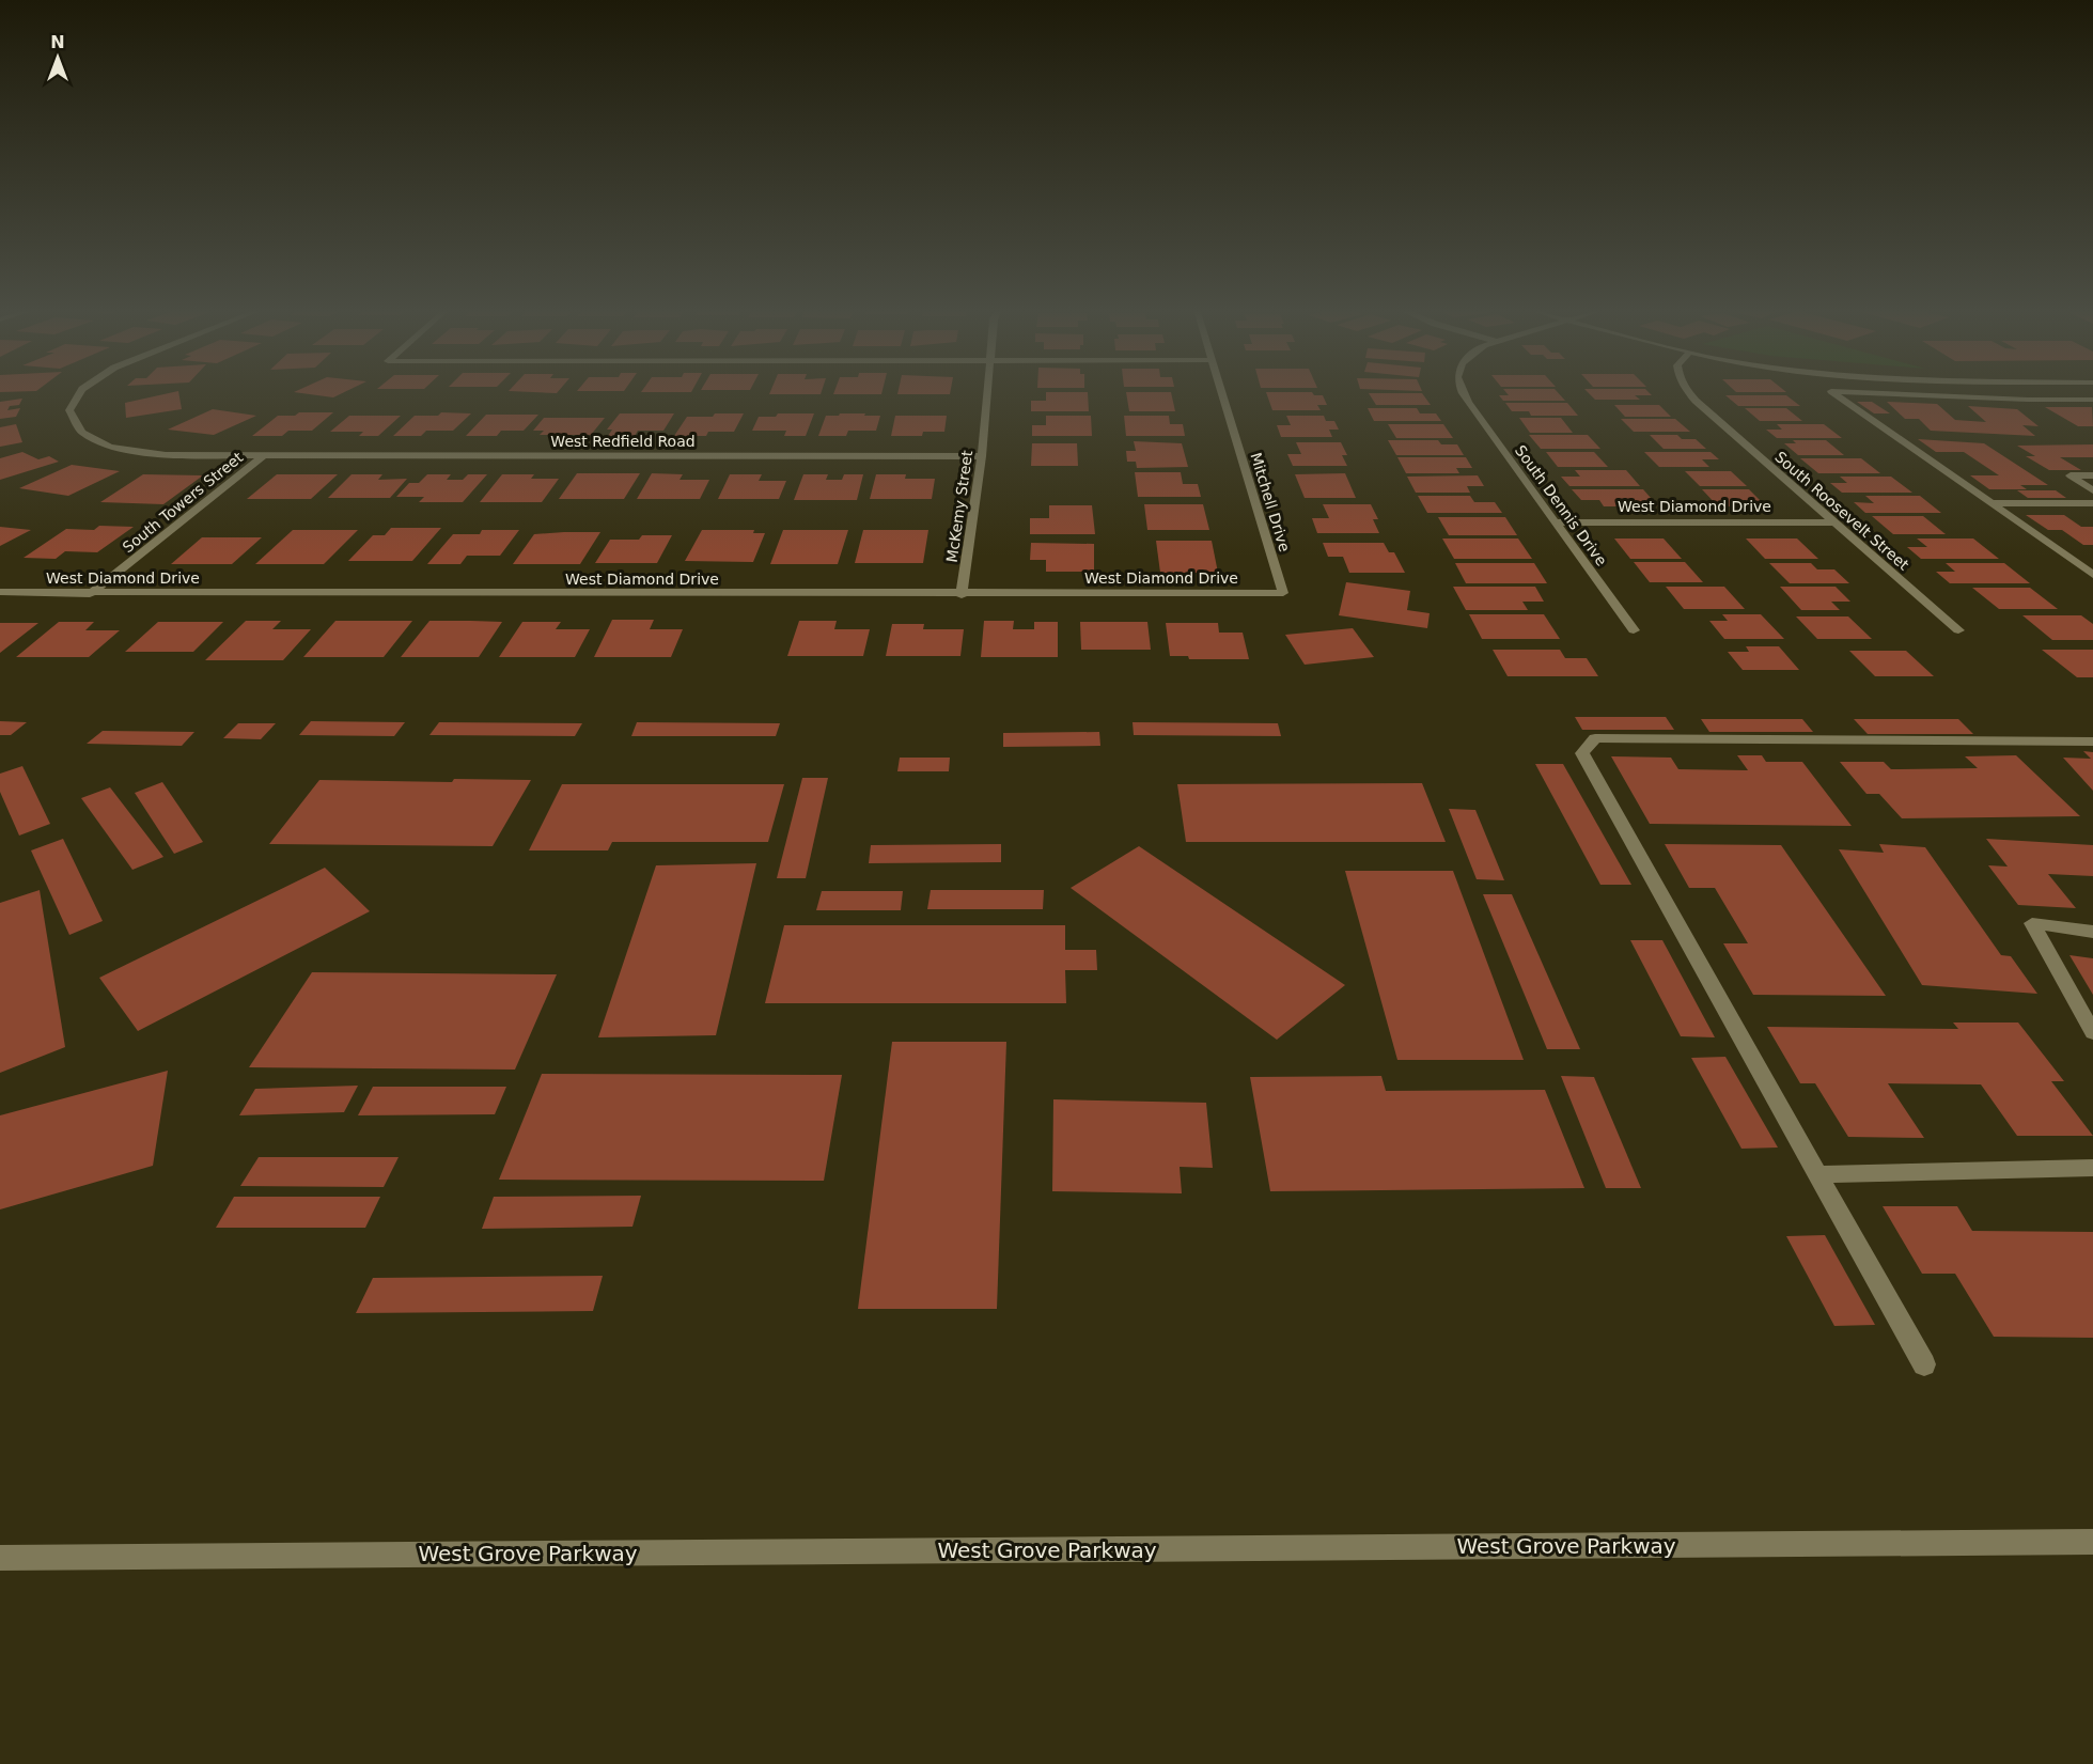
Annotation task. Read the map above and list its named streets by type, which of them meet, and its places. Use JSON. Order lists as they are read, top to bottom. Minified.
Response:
{"streets":{"street":["West Redfield Road","South Towers Street","Mitchell Drive","South Dennis Drive","McKemy Street","West Diamond Drive","South Roosevelt Street","West Grove Parkway"]},"crossings":[["West Redfield Road","South Towers Street"],["West Redfield Road","McKemy Street"],["South Towers Street","West Diamond Drive"],["Mitchell Drive","West Diamond Drive"],["South Dennis Drive","West Diamond Drive"],["McKemy Street","West Diamond Drive"],["West Diamond Drive","South Roosevelt Street"]],"north":"top"}
